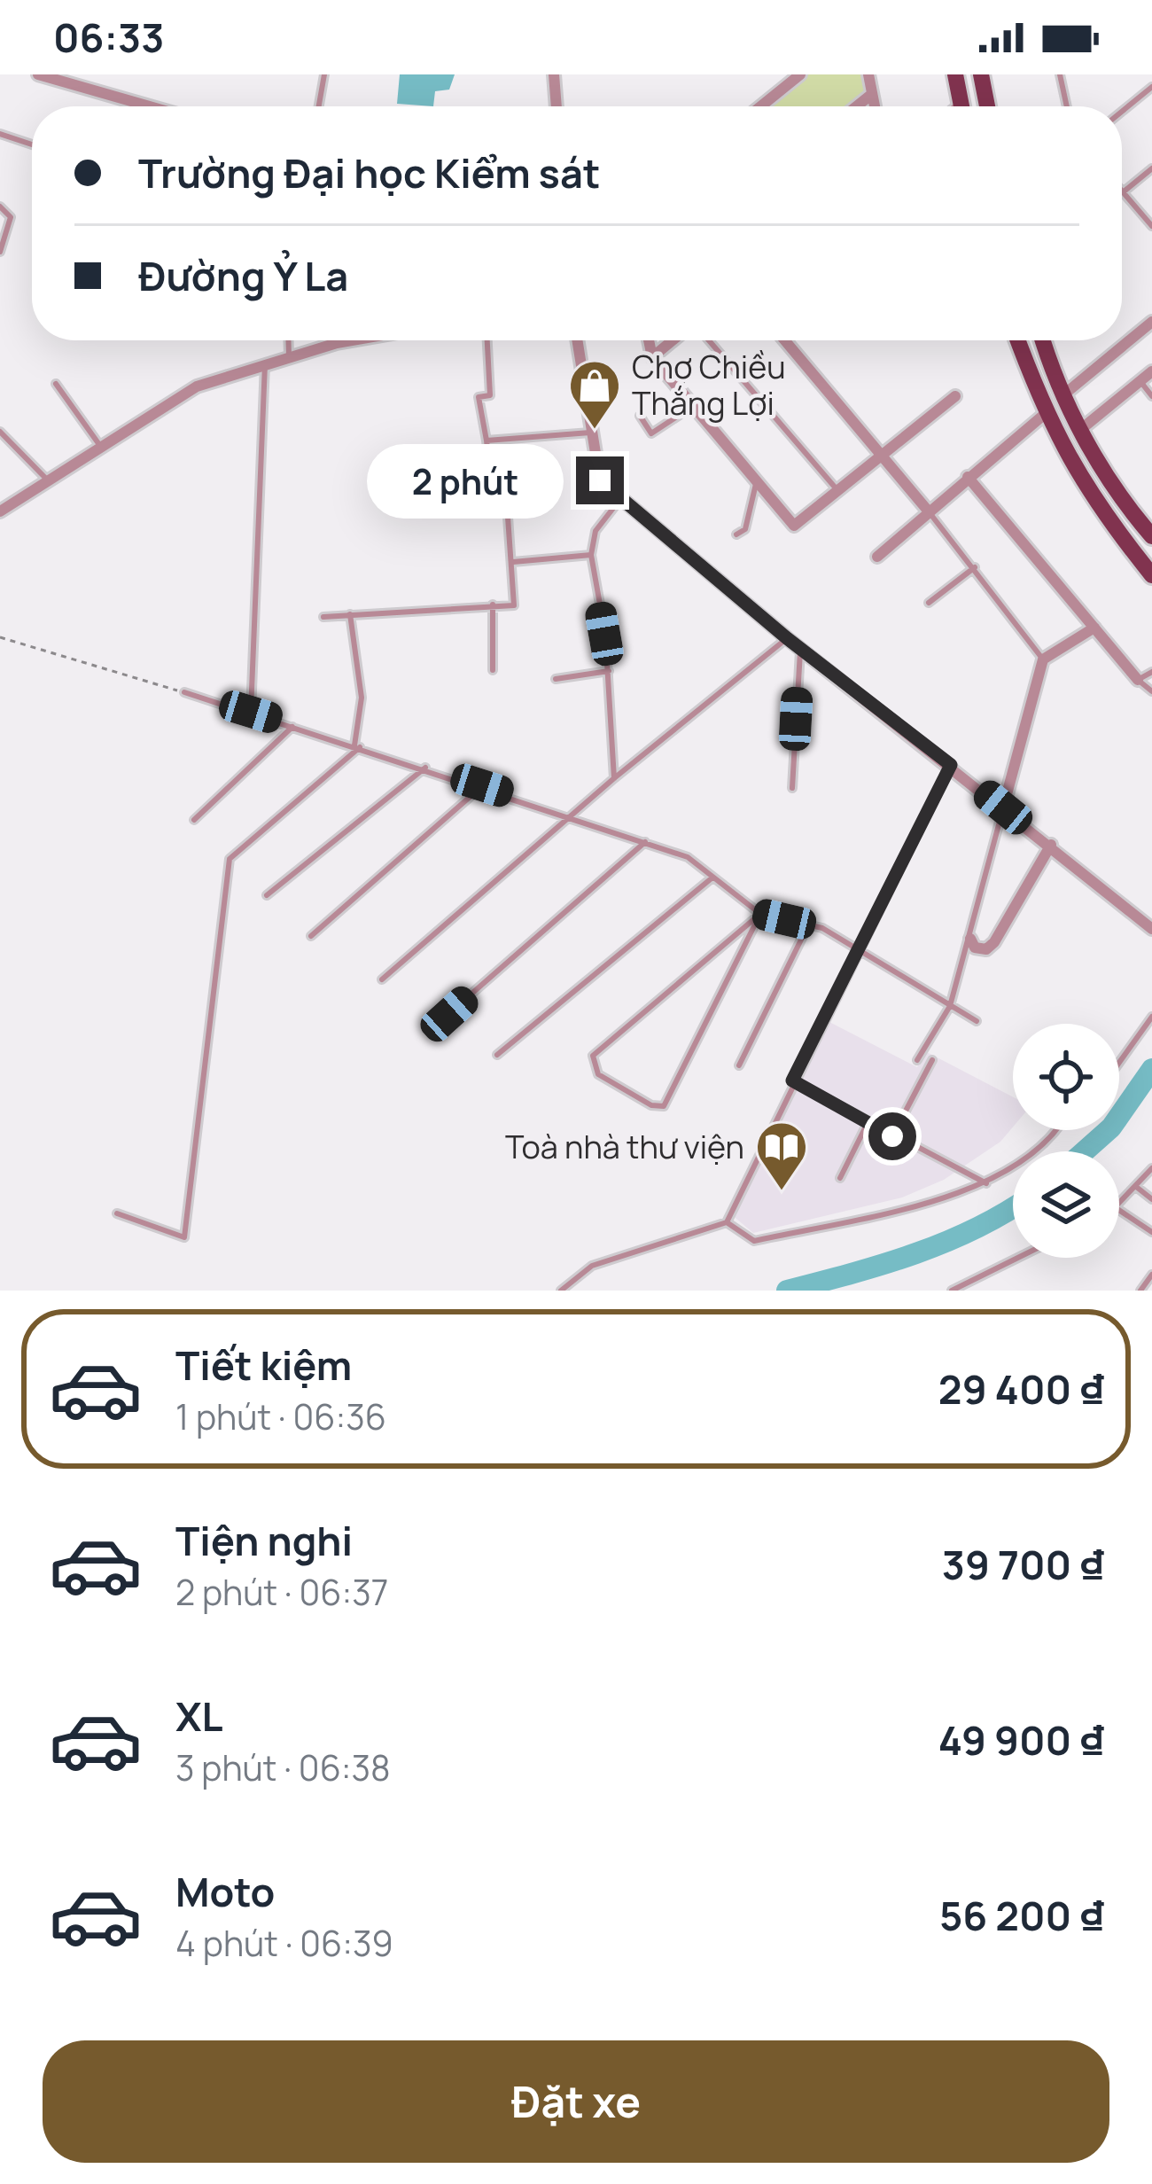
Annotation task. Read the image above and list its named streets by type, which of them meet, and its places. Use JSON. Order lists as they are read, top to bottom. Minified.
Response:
{"places":{"shop":["Chợ Chiều Thắng Lợi"],"library":["Toà nhà thư viện"]},"page":{"status":"06:33","banner":["Trường Đại học Kiểm sát","Đường Ỷ La"],"bubble":"2 phút","list":[{"name":"Tiết kiệm","note":"1 phút · 06:36","value":"29 400 ₫"},{"name":"Tiện nghi","note":"2 phút · 06:37","value":"39 700 ₫"},{"name":"XL","note":"3 phút · 06:38","value":"49 900 ₫"},{"name":"Moto","note":"4 phút · 06:39","value":"56 200 ₫"}],"buttons":"Đặt xe"}}
